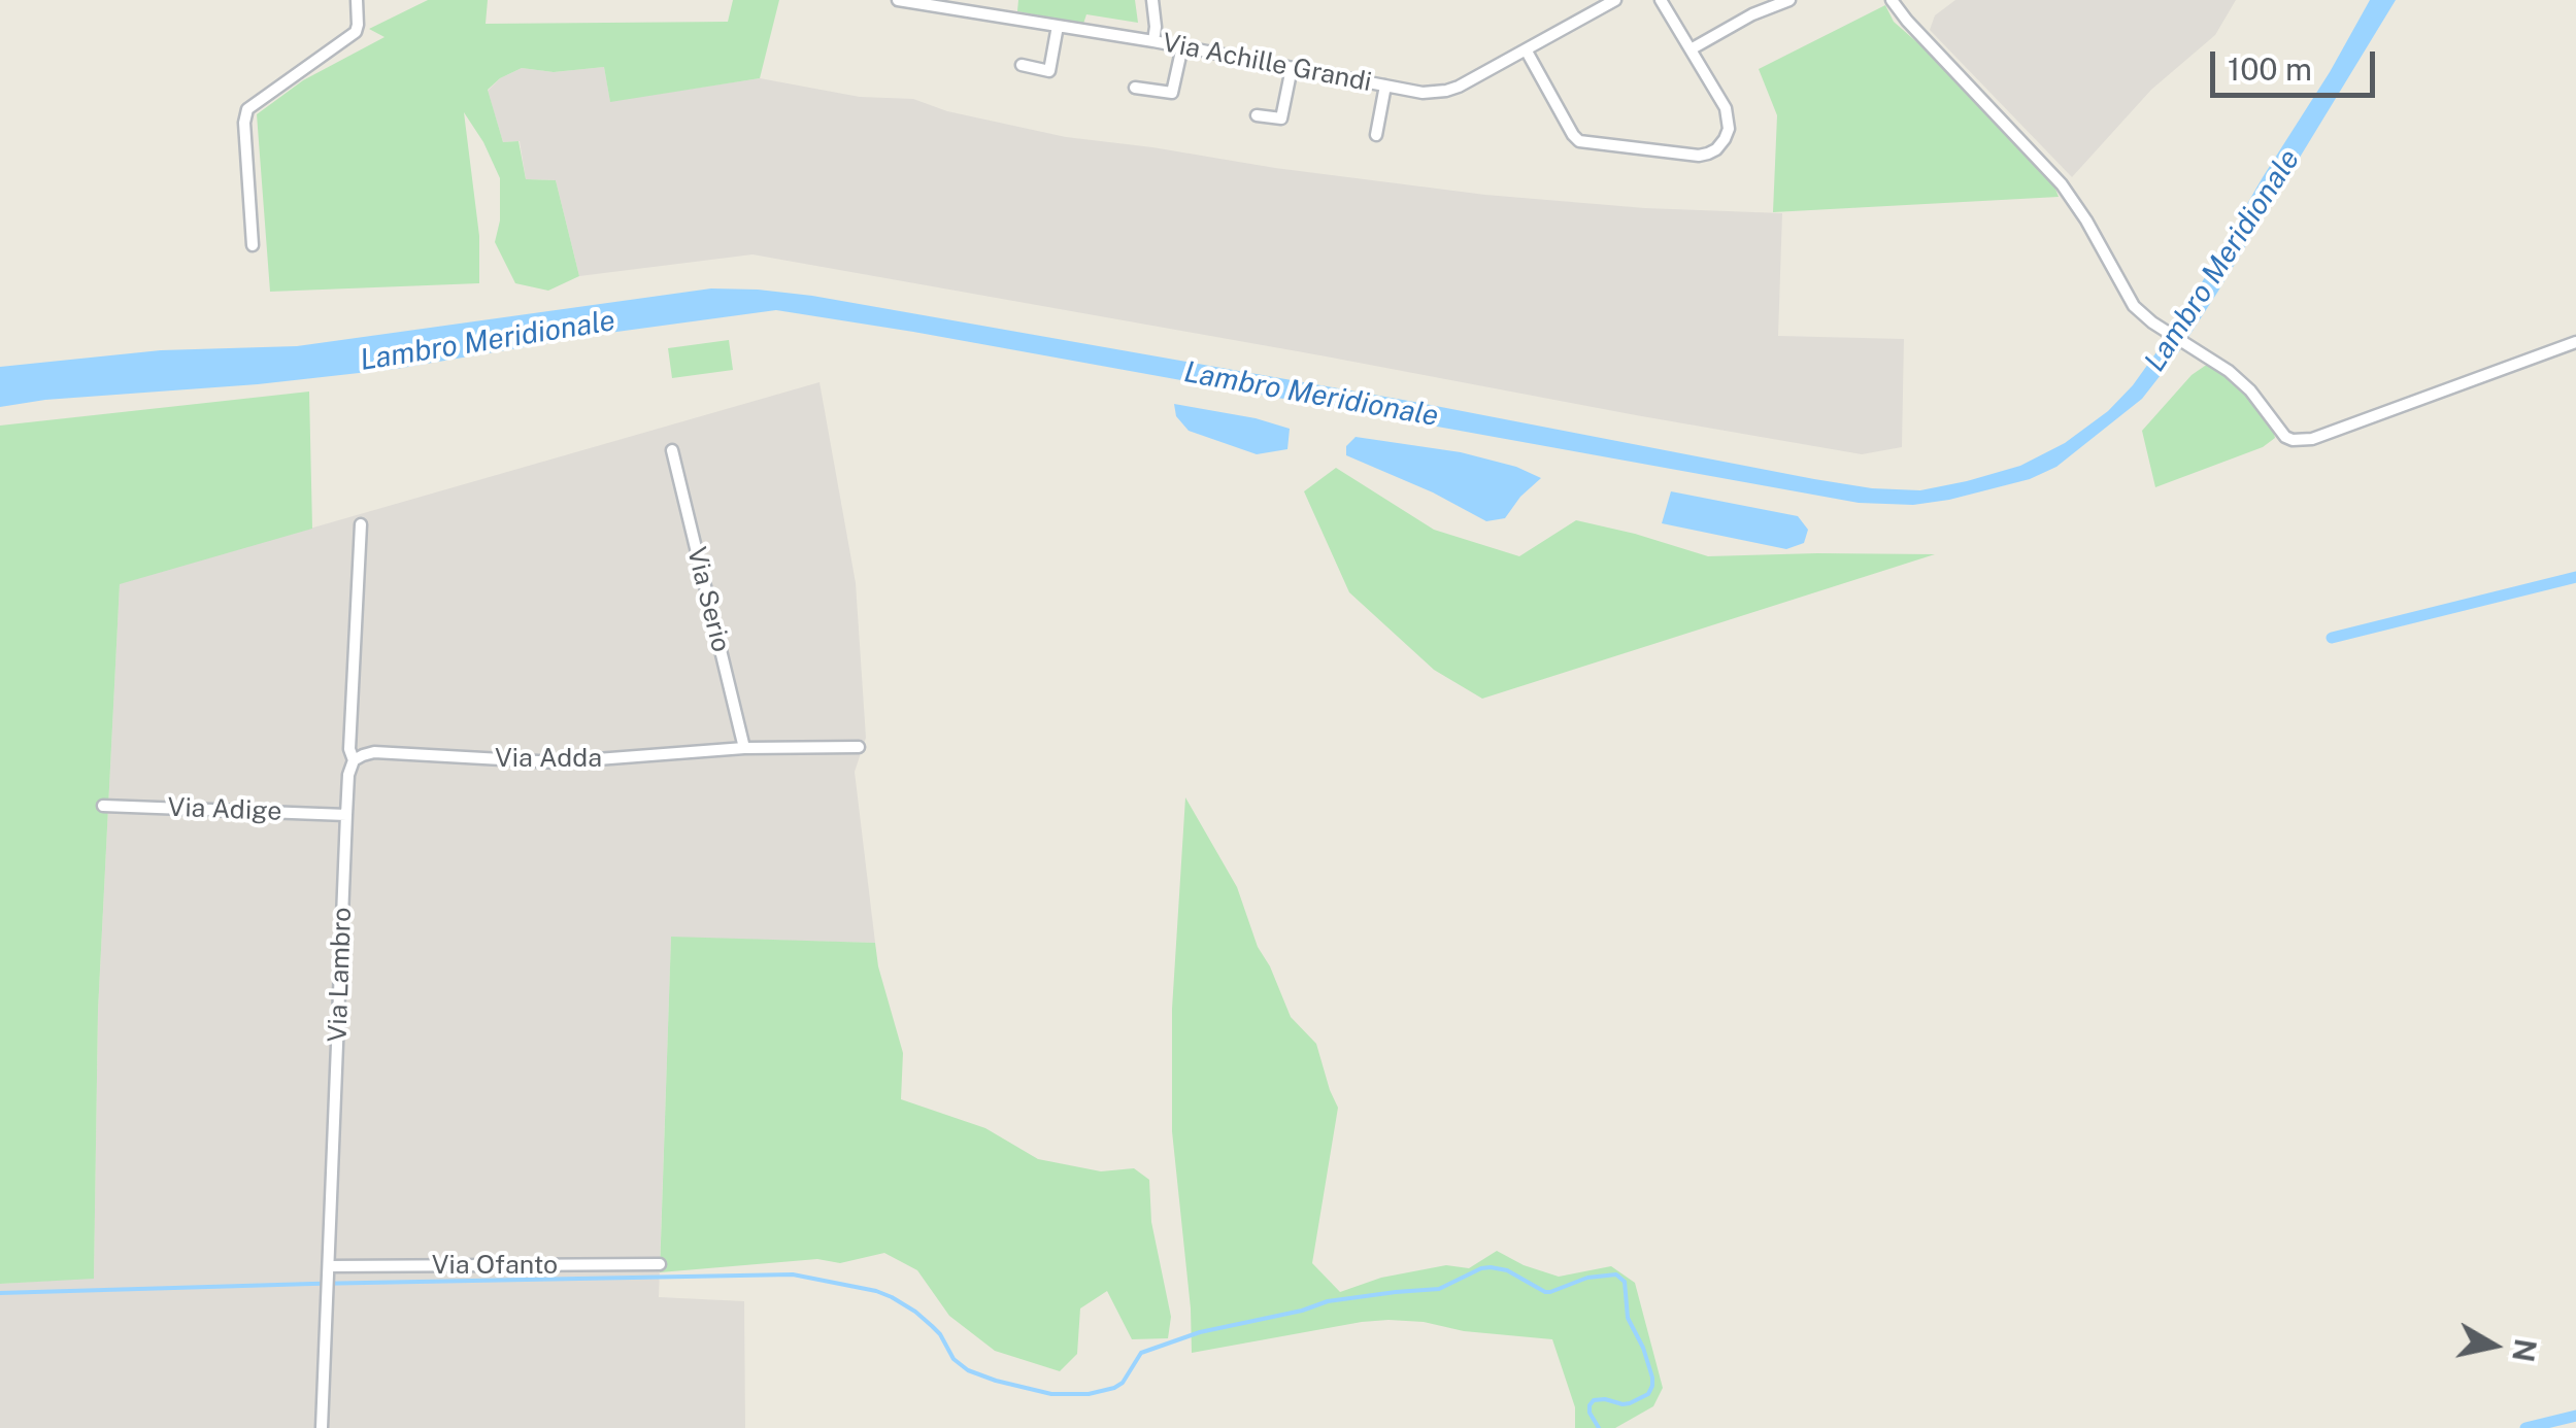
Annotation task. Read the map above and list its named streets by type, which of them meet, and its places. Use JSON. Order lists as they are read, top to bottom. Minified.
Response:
{"streets":{"street":["Via Achille Grandi","Via Serio","Via Adda","Via Adige","Via Lambro","Via Ofanto"]},"crossings":[["Via Serio","Via Adda"],["Via Adda","Via Lambro"],["Via Adige","Via Lambro"],["Via Lambro","Via Ofanto"]],"water":["Lambro Meridionale"],"scale_bar":"100 m","north":"right"}
